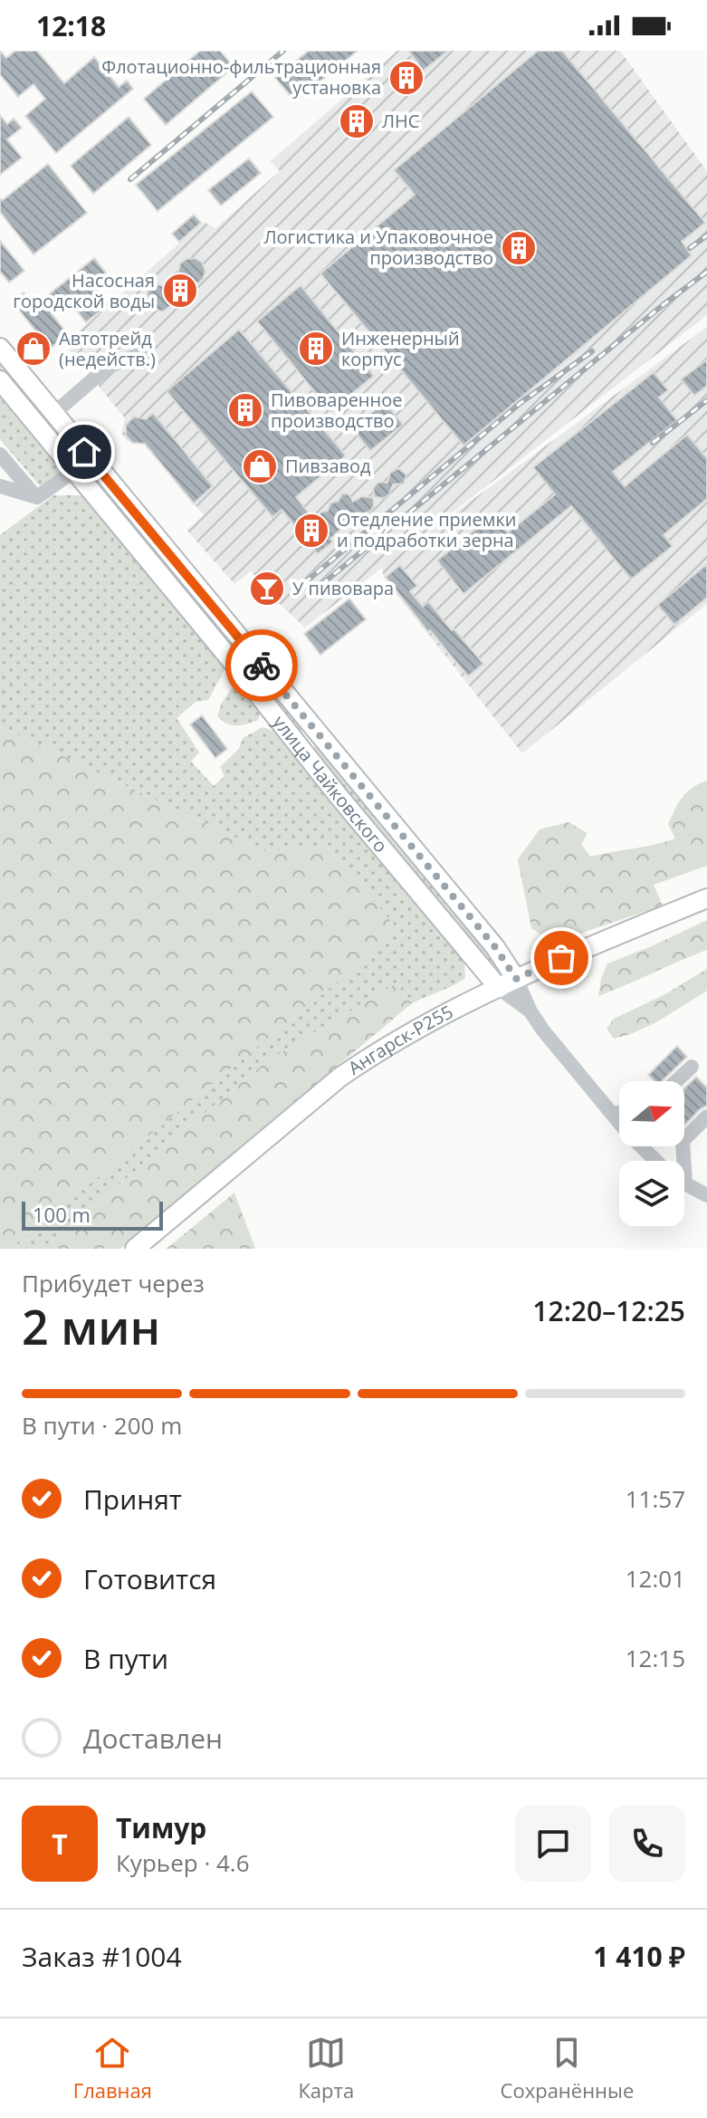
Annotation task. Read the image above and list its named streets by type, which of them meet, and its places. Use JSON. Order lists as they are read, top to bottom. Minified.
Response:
{"streets":{"main road":["улица Чайковского","Ангарск-Р255"]},"crossings":[["улица Чайковского","Ангарск-Р255"]],"places":{"building":["Флотационно-фильтрационная установка","ЛНС","Логистика и Упаковочное производство","Насосная городской воды","Инженерный корпус","Пивоваренное производство","Отедление приемки и подработки зерна"],"shop":["Автотрейд (недейств.)","Пивзавод"],"bar":["У пивовара"]},"scale_bar":"100 m","north":"right","page":{"status":"12:18","scale":"100 m","heading":["2 мин","Прибудет через","12:20–12:25"],"panel":["Тимур","Курьер · 4.6","Заказ #1004","1 410 ₽"],"bar":"В пути · 200 m","list":[["Принят","11:57"],["Готовится","12:01"],["В пути","12:15"],"Доставлен"],"round":"Т","tabs":["Главная","Карта","Сохранённые"]}}
